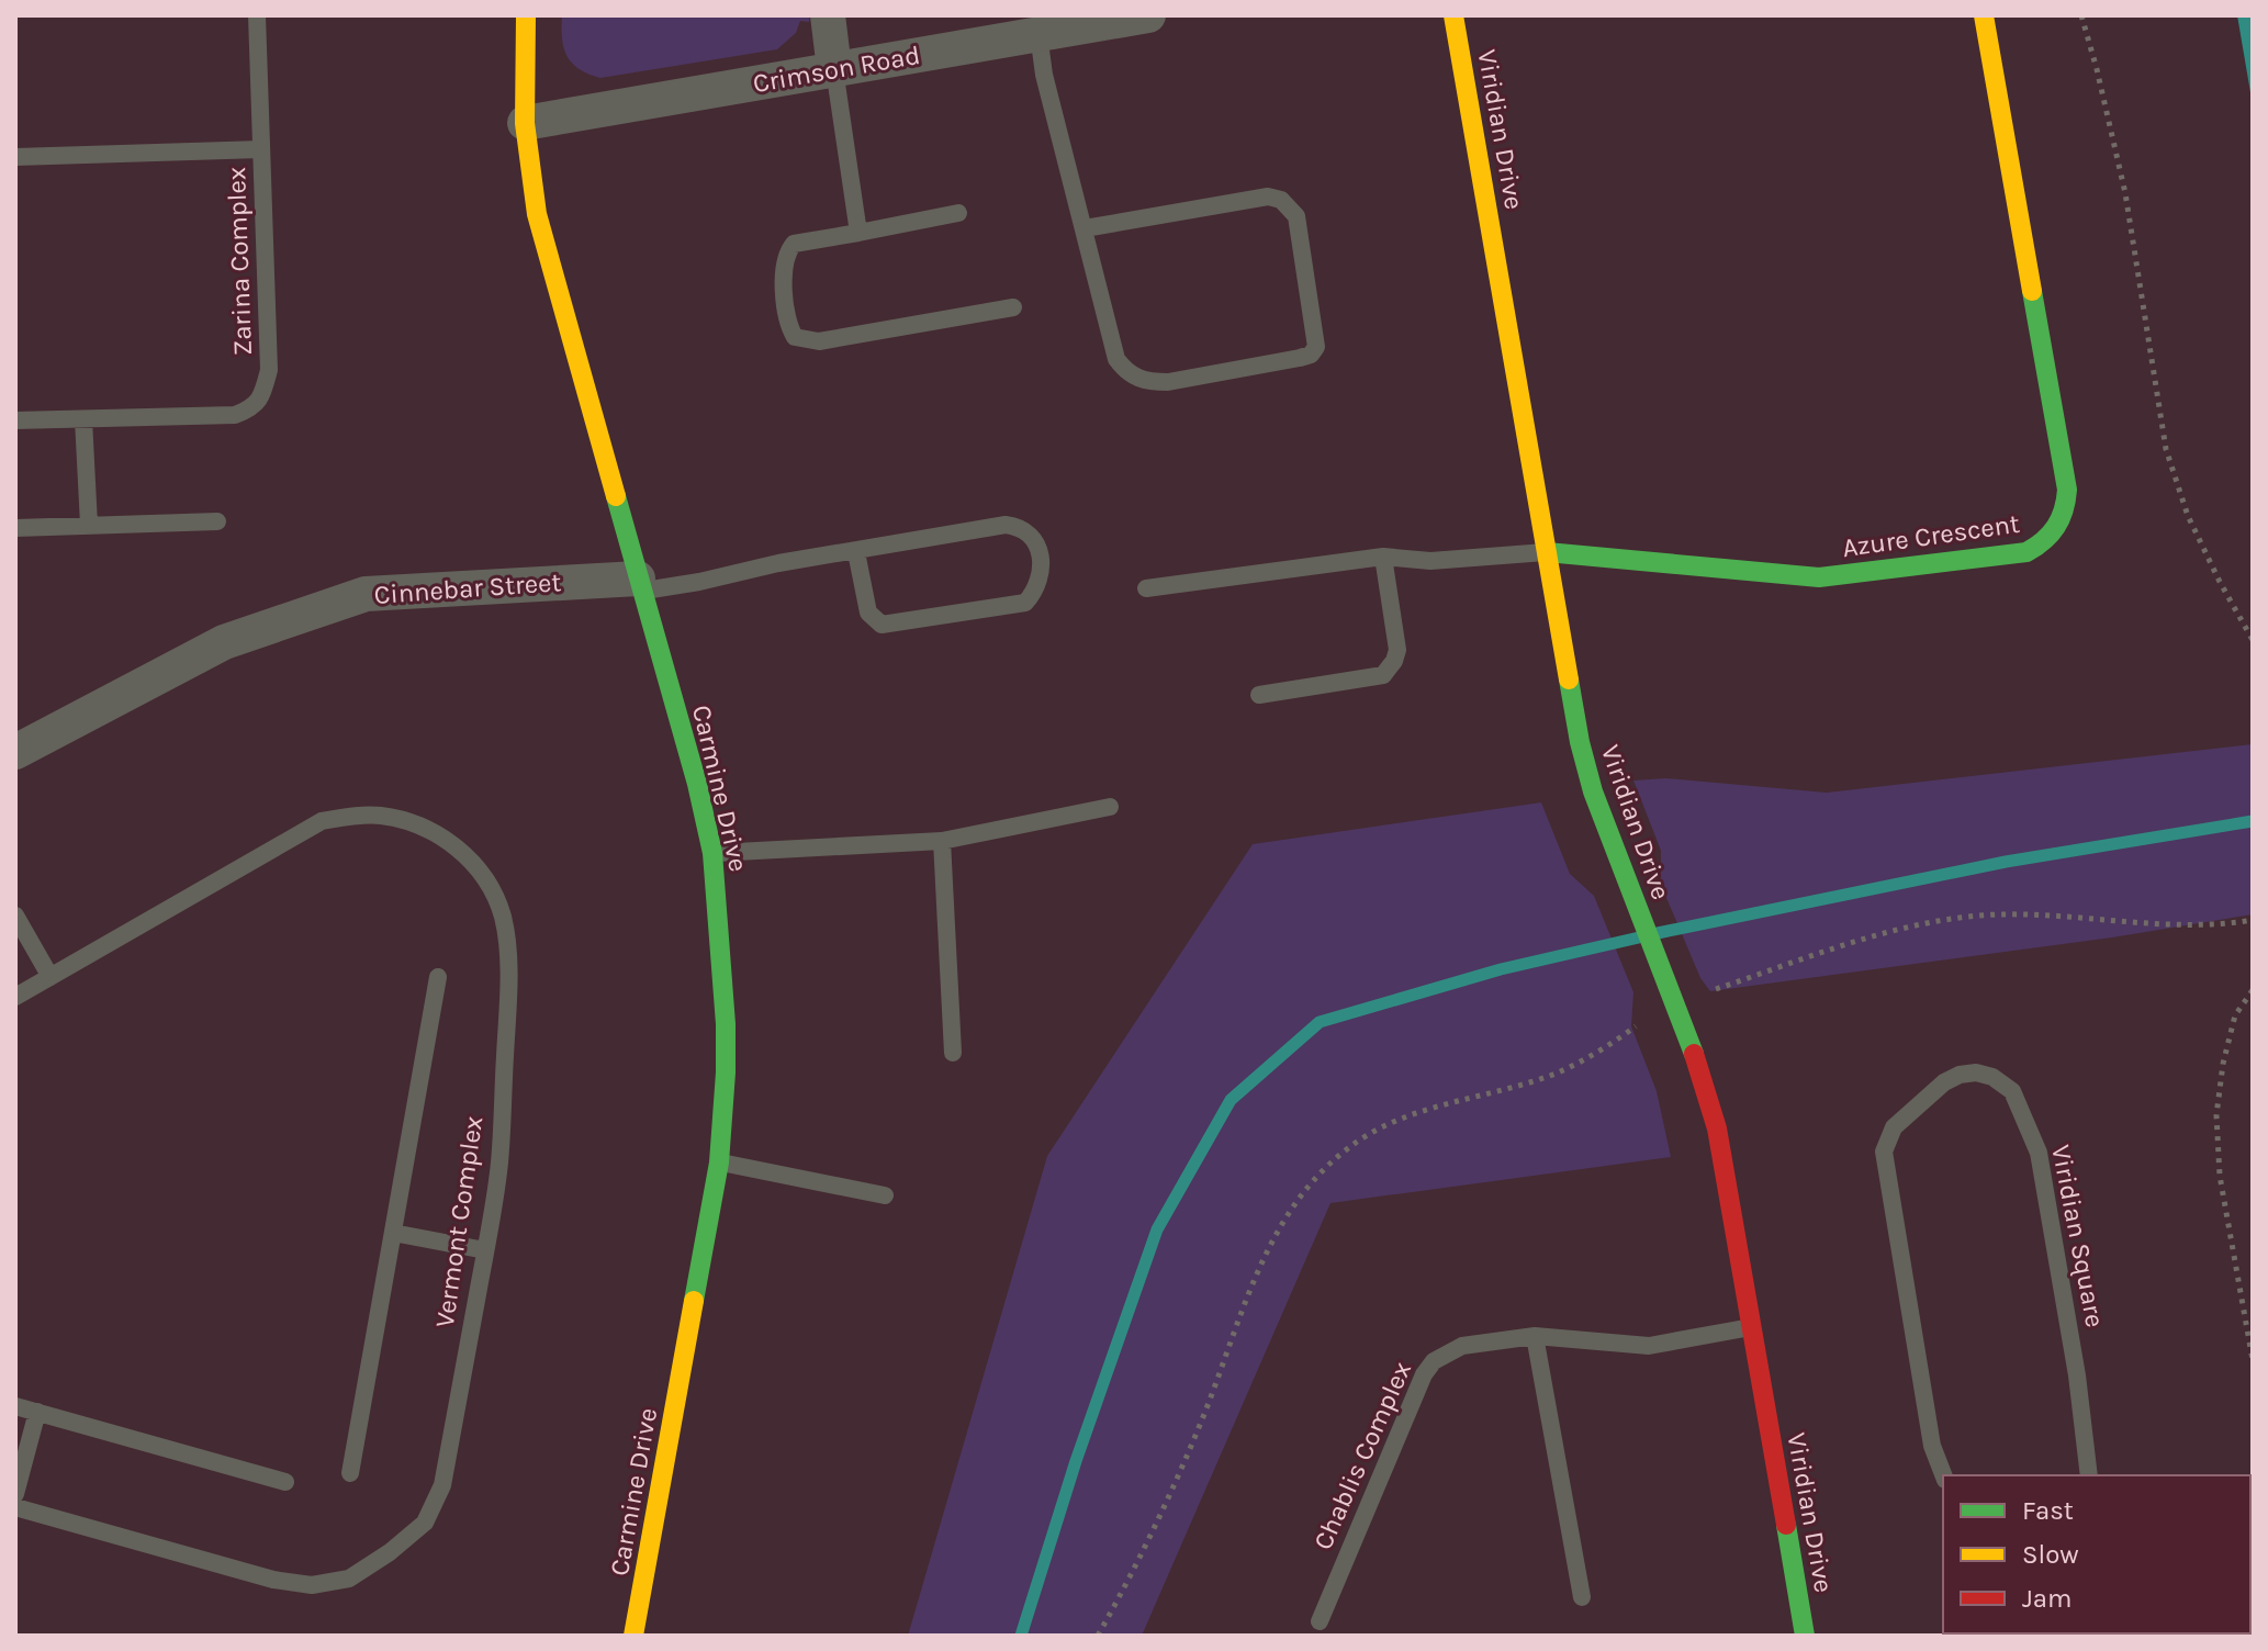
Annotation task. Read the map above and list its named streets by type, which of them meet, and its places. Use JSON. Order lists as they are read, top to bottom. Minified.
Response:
{"streets":{"street":["Crimson Road","Viridian Drive","Azure Crescent","Cinnebar Street","Carmine Drive"],"lane":["Zarina Complex","Vermont Complex","Viridian Square","Chablis Complex"]},"crossings":[["Crimson Road","Carmine Drive"],["Viridian Drive","Azure Crescent"],["Viridian Drive","Chablis Complex"],["Cinnebar Street","Carmine Drive"]],"legend":["Fast","Slow","Jam"]}
